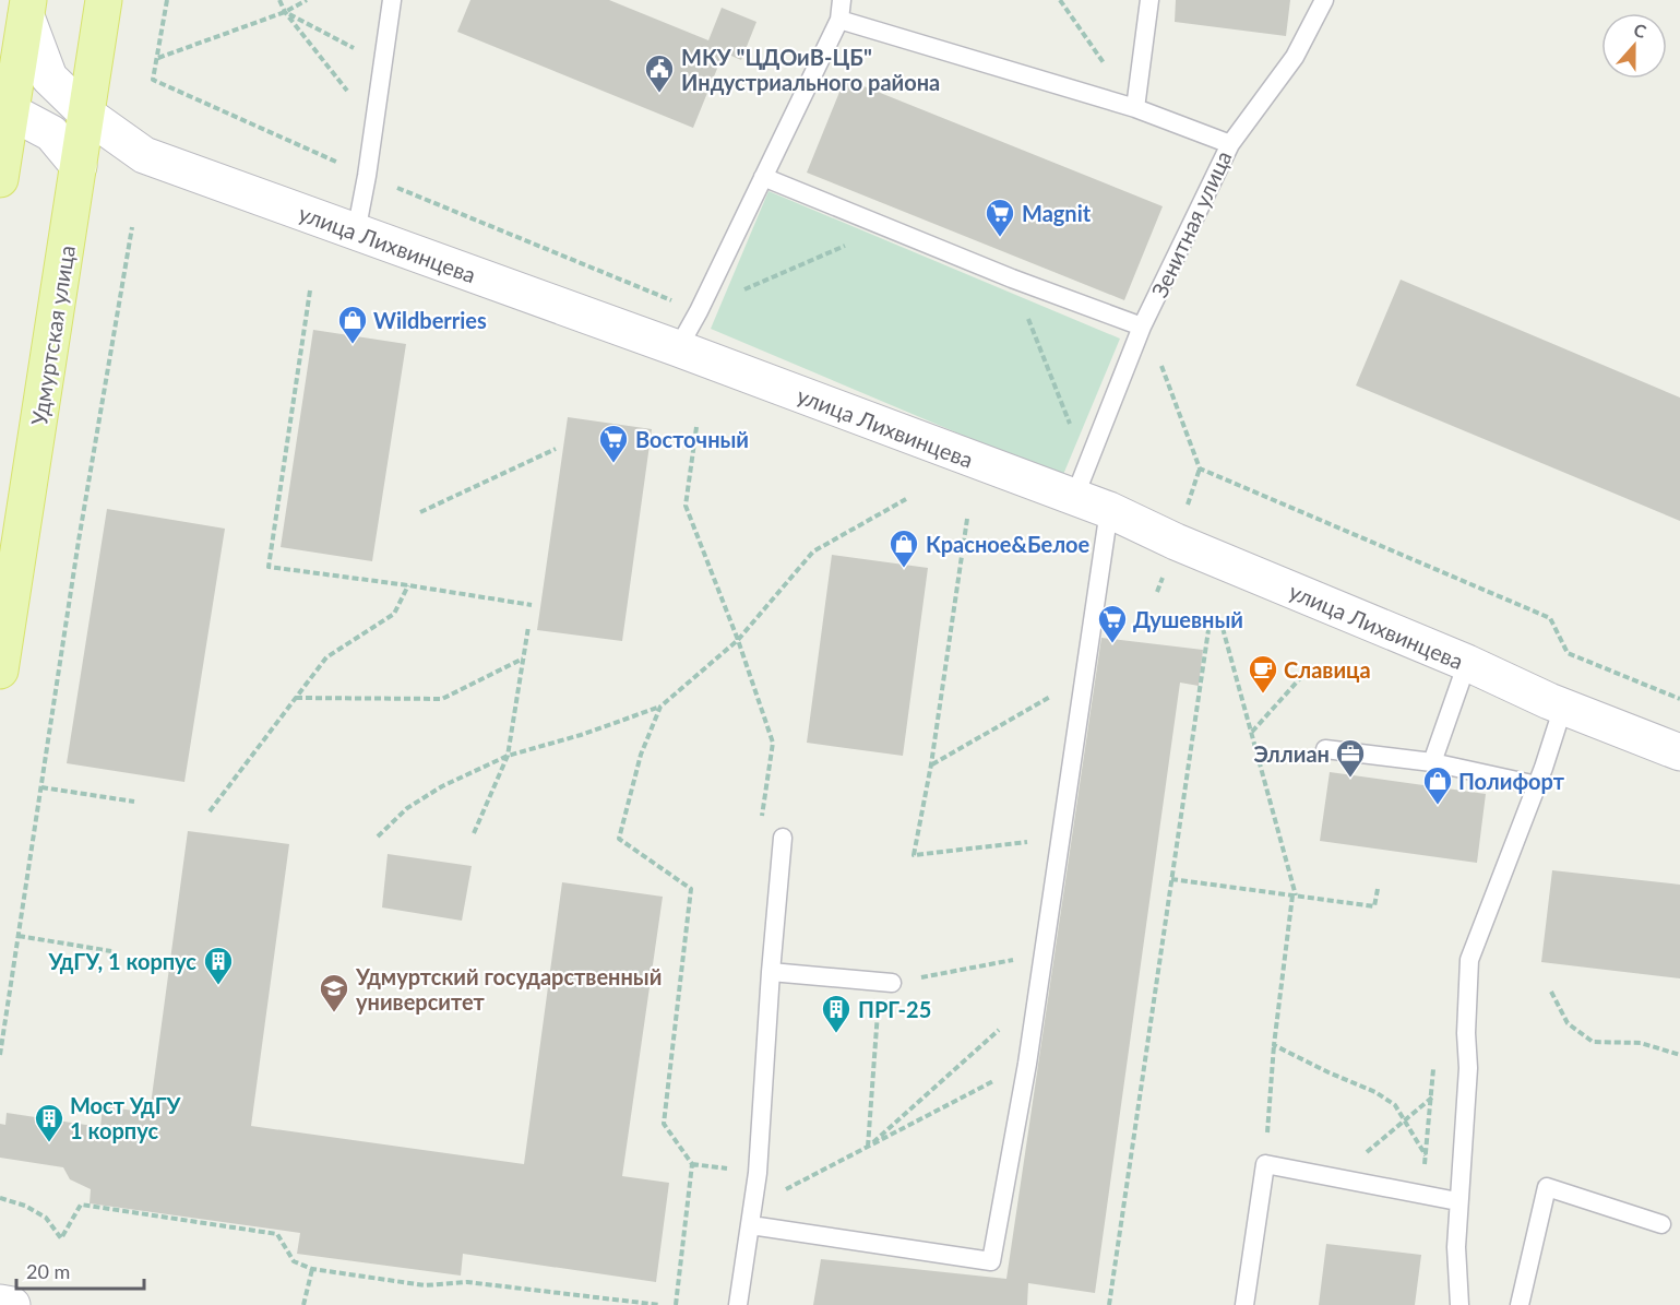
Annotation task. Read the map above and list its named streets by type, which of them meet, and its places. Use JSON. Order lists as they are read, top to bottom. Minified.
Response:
{"streets":{"main road":["Удмуртская улица"],"street":["улица Лихвинцева"],"lane":["Зенитная улица"]},"crossings":[["Зенитная улица","улица Лихвинцева"],["улица Лихвинцева","Удмуртская улица"]],"places":{"public building":["МКУ \"ЦДОиВ-ЦБ\" Индустриального района"],"supermarket":["Magnit","Восточный","Душевный"],"shop":["Wildberries","Красное&Белое","Полифорт"],"cafe":["Славица"],"office":["Эллиан"],"building":["УдГУ, 1 корпус","ПРГ-25","Мост УдГУ 1 корпус"],"school or university":["Удмуртский государственный университет"]},"scale_bar":"20 m","north":"top"}
